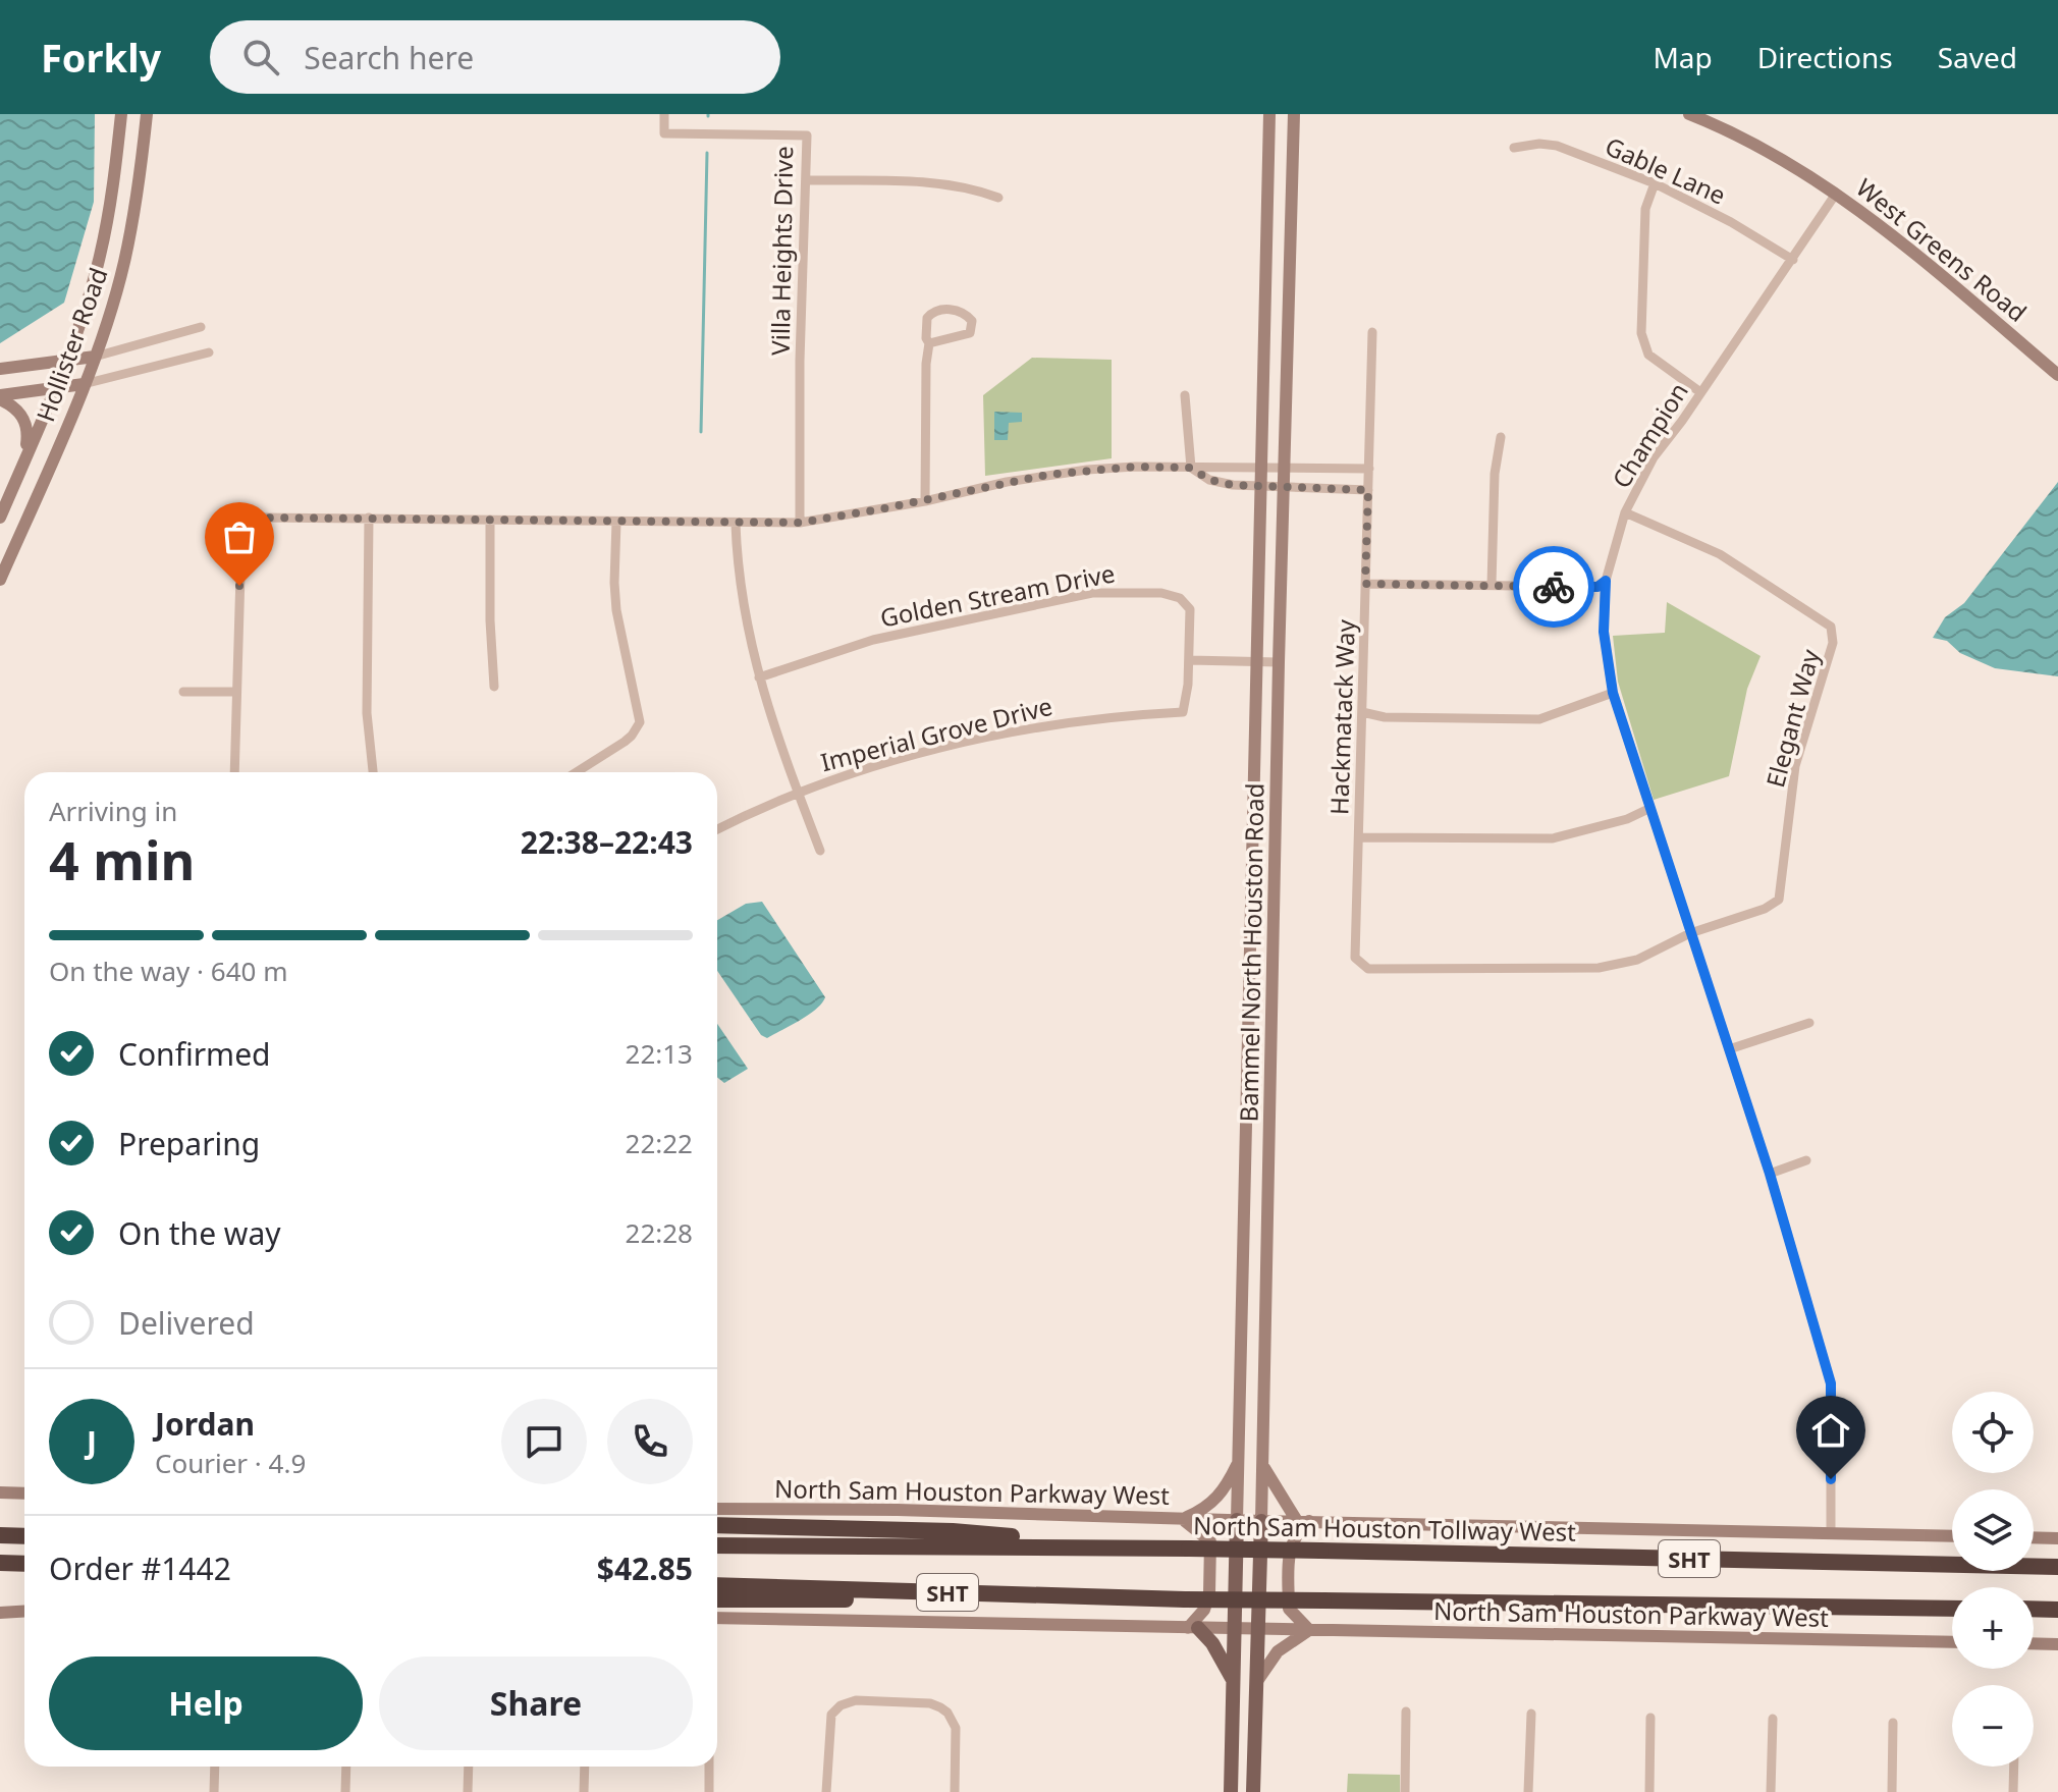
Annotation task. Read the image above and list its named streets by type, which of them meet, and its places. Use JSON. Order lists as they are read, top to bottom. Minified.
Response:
{"streets":{"highway":["North Sam Houston Tollway West","SHT"],"main road":["West Greens Road","Hollister Road","Bammel North Houston Road","North Sam Houston Parkway West"],"street":["Gable Lane","Villa Heights Drive","Champion","Golden Stream Drive","Hackmatack Way","Elegant Way","Imperial Grove Drive"]},"crossings":[["Gable Lane","Champion"],["West Greens Road","Champion"],["Champion","Hackmatack Way"],["Champion","Elegant Way"],["Champion","North Sam Houston Parkway West"],["Golden Stream Drive","Imperial Grove Drive"],["Hackmatack Way","Elegant Way"],["Bammel North Houston Road","North Sam Houston Parkway West"]],"page":{"header":"Forkly","search":"Search here","nav":["Map","Directions","Saved"],"heading":["4 min","Arriving in","22:38–22:43"],"panel":["Jordan","Courier · 4.9","Order #1442","$42.85"],"bar":"On the way · 640 m","list":[["Confirmed","22:13"],["Preparing","22:22"],["On the way","22:28"],"Delivered"],"map_buttons":["+","−"],"round":"J","buttons":["Help","Share"]}}
